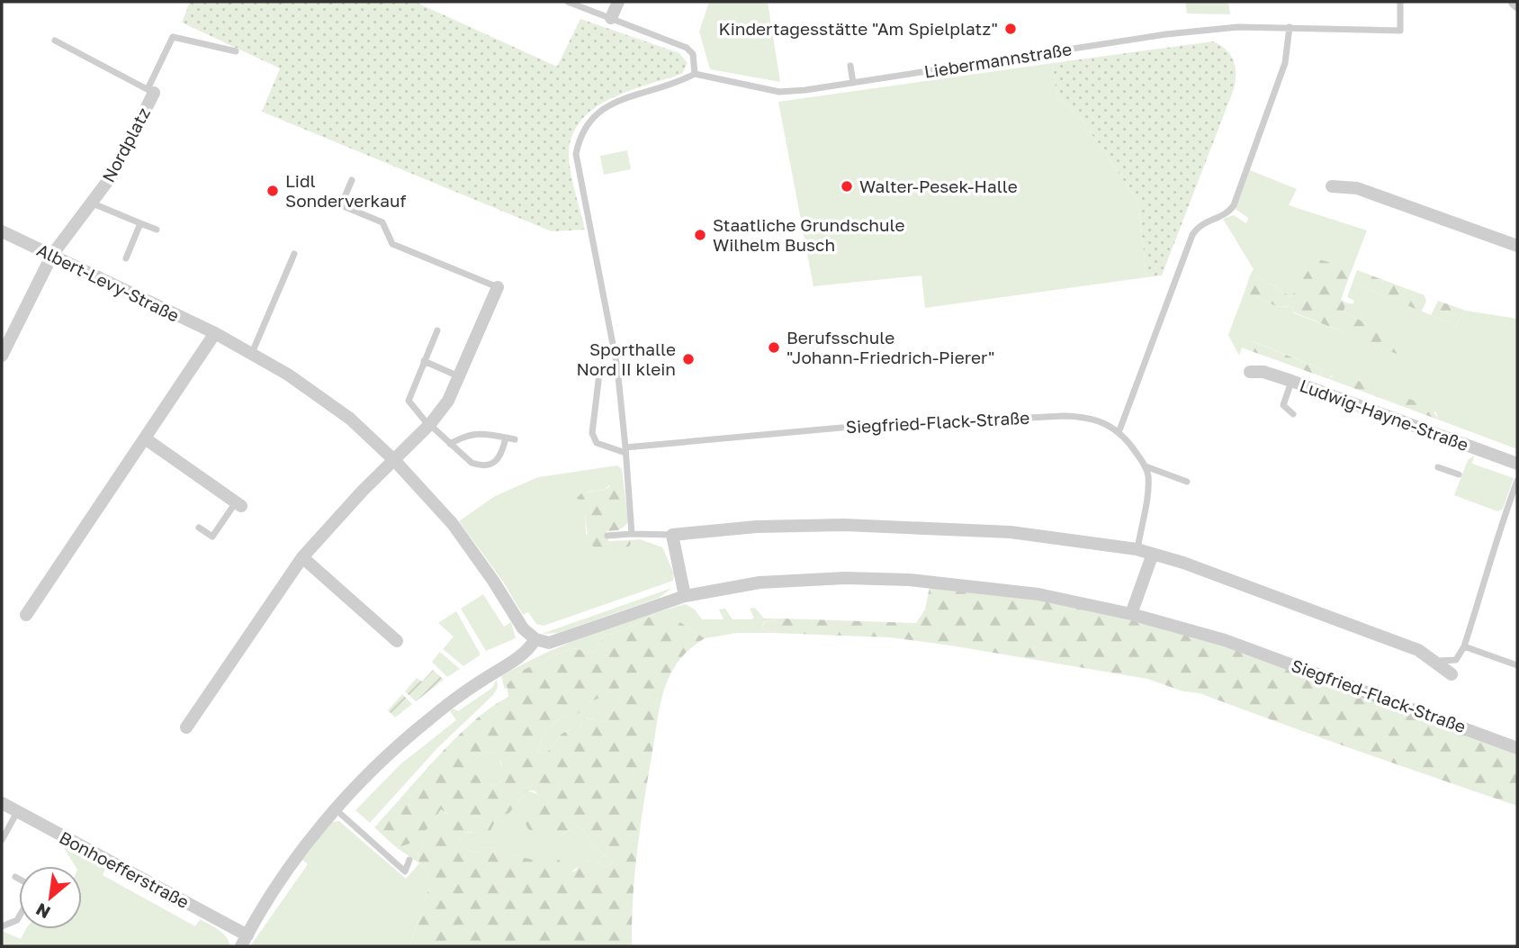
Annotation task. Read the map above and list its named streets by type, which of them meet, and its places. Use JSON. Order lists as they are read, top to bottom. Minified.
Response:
{"streets":{"street":["Nordplatz","Albert-Levy-Straße","Ludwig-Hayne-Straße","Siegfried-Flack-Straße","Bonhoefferstraße"],"lane":["Liebermannstraße"]},"crossings":[["Nordplatz","Albert-Levy-Straße"],["Albert-Levy-Straße","Siegfried-Flack-Straße"]],"places":["Kindertagesstätte \"Am Spielplatz\"","Walter-Pesek-Halle","Lidl Sonderverkauf","Staatliche Grundschule Wilhelm Busch","Berufsschule \"Johann-Friedrich-Pierer\"","Sporthalle Nord II klein"],"north":"bottom left"}
